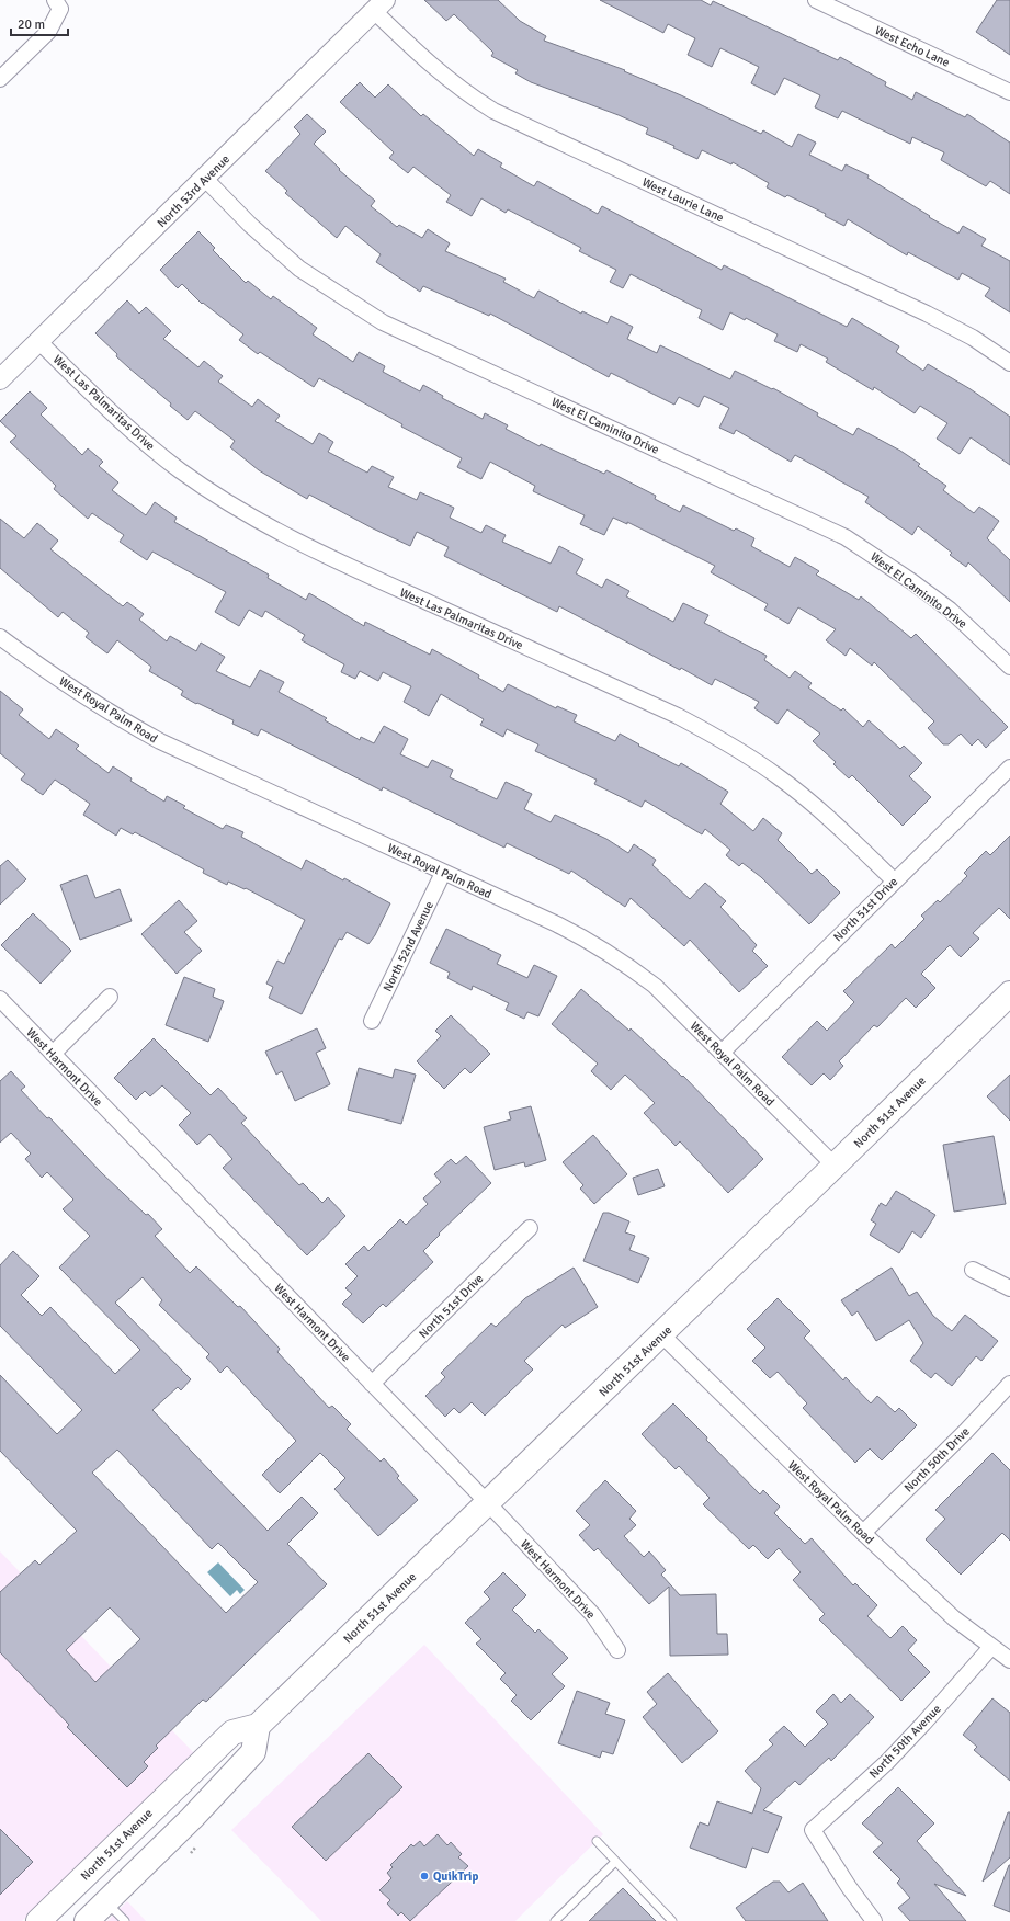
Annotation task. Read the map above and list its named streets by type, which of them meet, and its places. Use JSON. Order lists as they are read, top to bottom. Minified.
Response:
{"streets":{"main road":["North 51st Avenue"],"street":["West Echo Lane","North 53rd Avenue","West Laurie Lane","West Las Palmaritas Drive","West El Caminito Drive","West Royal Palm Road","North 51st Drive","North 52nd Avenue","West Harmont Drive","North 50th Drive","North 50th Avenue"]},"crossings":[["North 53rd Avenue","West Laurie Lane"],["North 53rd Avenue","West Las Palmaritas Drive"],["North 53rd Avenue","West El Caminito Drive"],["West Las Palmaritas Drive","North 51st Drive"],["West Royal Palm Road","North 51st Drive"],["West Royal Palm Road","North 52nd Avenue"],["West Royal Palm Road","North 51st Avenue"],["West Royal Palm Road","North 50th Drive"],["West Royal Palm Road","North 50th Avenue"],["North 51st Drive","West Harmont Drive"],["West Harmont Drive","North 51st Avenue"]],"places":["QuikTrip"],"scale_bar":"20 m"}
